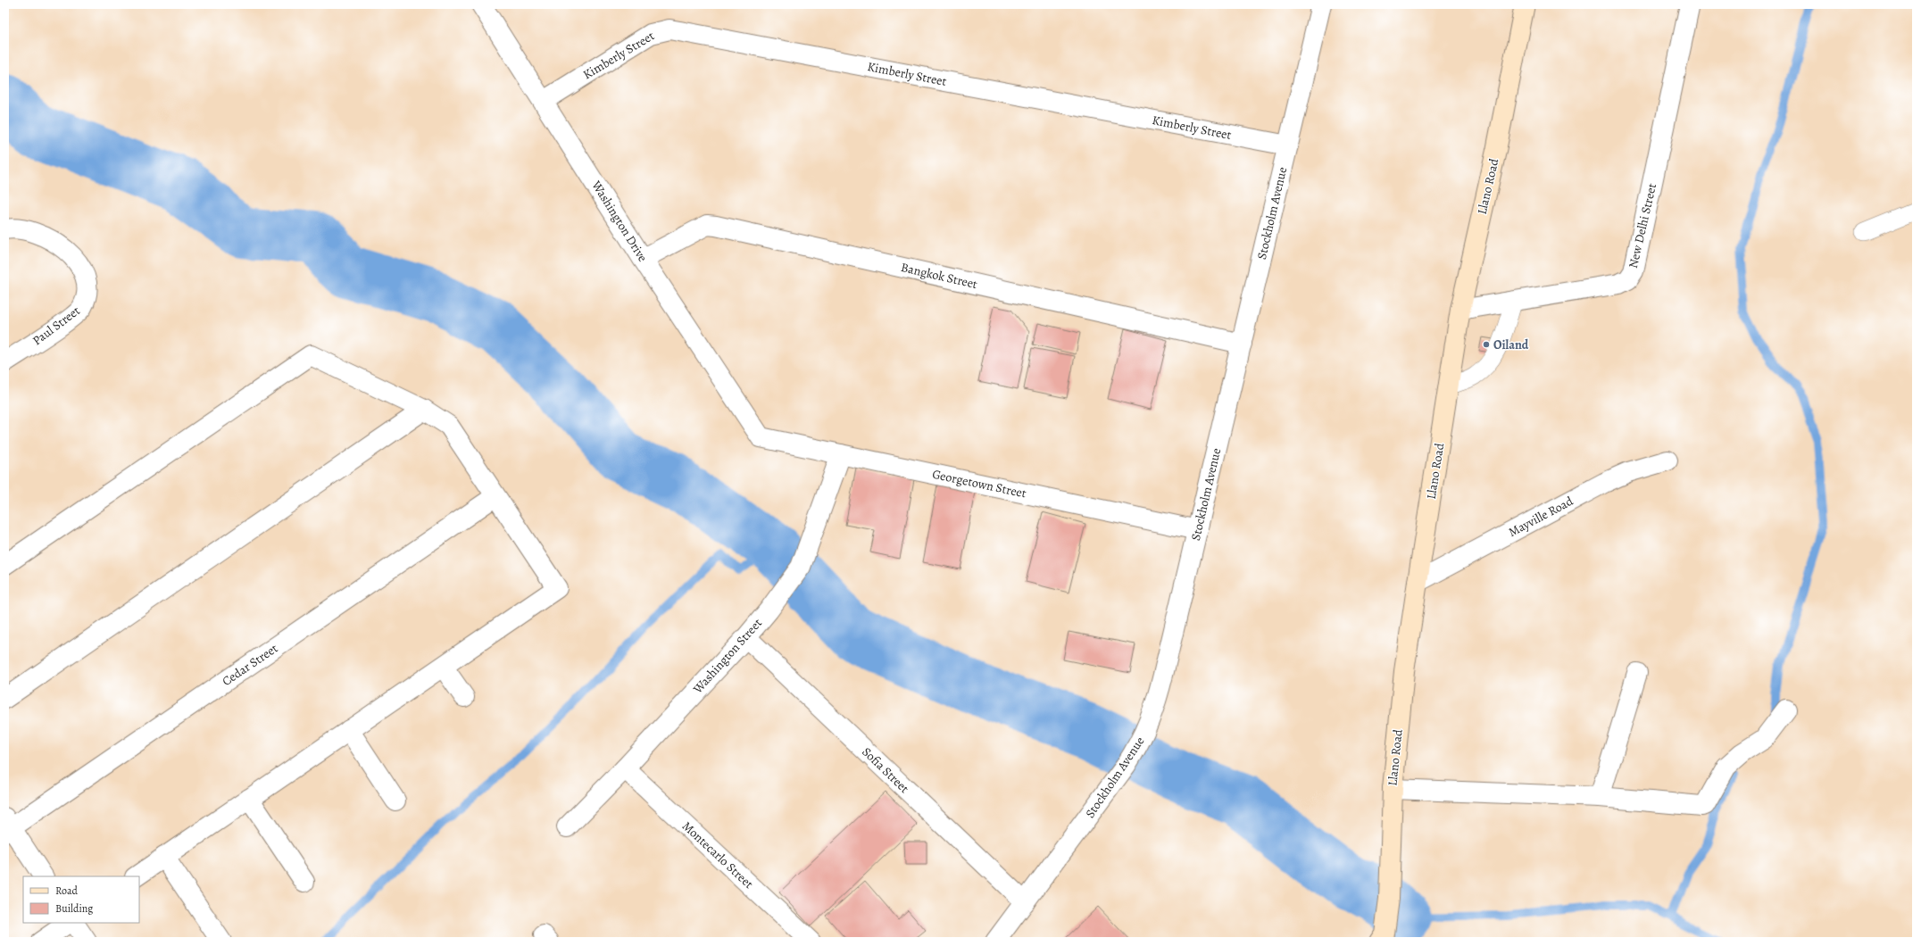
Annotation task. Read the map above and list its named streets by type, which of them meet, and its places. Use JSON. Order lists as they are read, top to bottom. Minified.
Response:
{"streets":{"main road":["Llano Road"],"street":["Kimberly Street","Stockholm Avenue","Washington Drive","New Delhi Street","Bangkok Street","Paul Street","Georgetown Street","Mayville Road","Washington Street","Cedar Street","Sofia Street","Montecarlo Street"]},"crossings":[["Kimberly Street","Stockholm Avenue"],["Kimberly Street","Washington Drive"],["Llano Road","New Delhi Street"],["Llano Road","Mayville Road"],["Stockholm Avenue","Bangkok Street"],["Stockholm Avenue","Georgetown Street"],["Stockholm Avenue","Sofia Street"],["Washington Drive","Bangkok Street"],["Washington Drive","Georgetown Street"],["Georgetown Street","Washington Street"],["Washington Street","Sofia Street"],["Washington Street","Montecarlo Street"]],"places":["Oiland"],"legend":["Road","Building"]}
